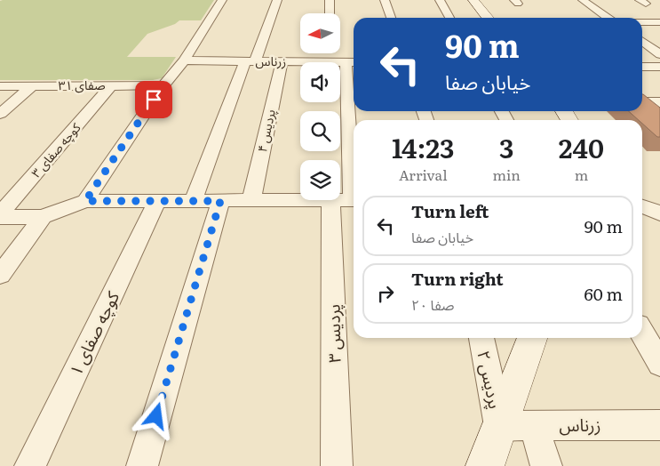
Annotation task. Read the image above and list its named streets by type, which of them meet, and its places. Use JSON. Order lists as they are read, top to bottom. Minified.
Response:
{"streets":{"street":["زرناس","صفای ۳۱","پردیس ۴","کوچه صفای ۳","کوچه صفای ۱","پردیس ۳","پردیس ۲"]},"crossings":[["زرناس","پردیس ۴"],["زرناس","پردیس ۳"],["زرناس","پردیس ۲"],["صفای ۳۱","کوچه صفای ۳"]],"north":"left","page":{"turn":["90 m","خیابان صفا"],"eta":["14:23","Arrival","3","min","240","m"],"list":[{"name":"Turn left","note":"خیابان صفا","value":"90 m"},{"name":"Turn right","note":"صفا ۲۰","value":"60 m"}]}}
